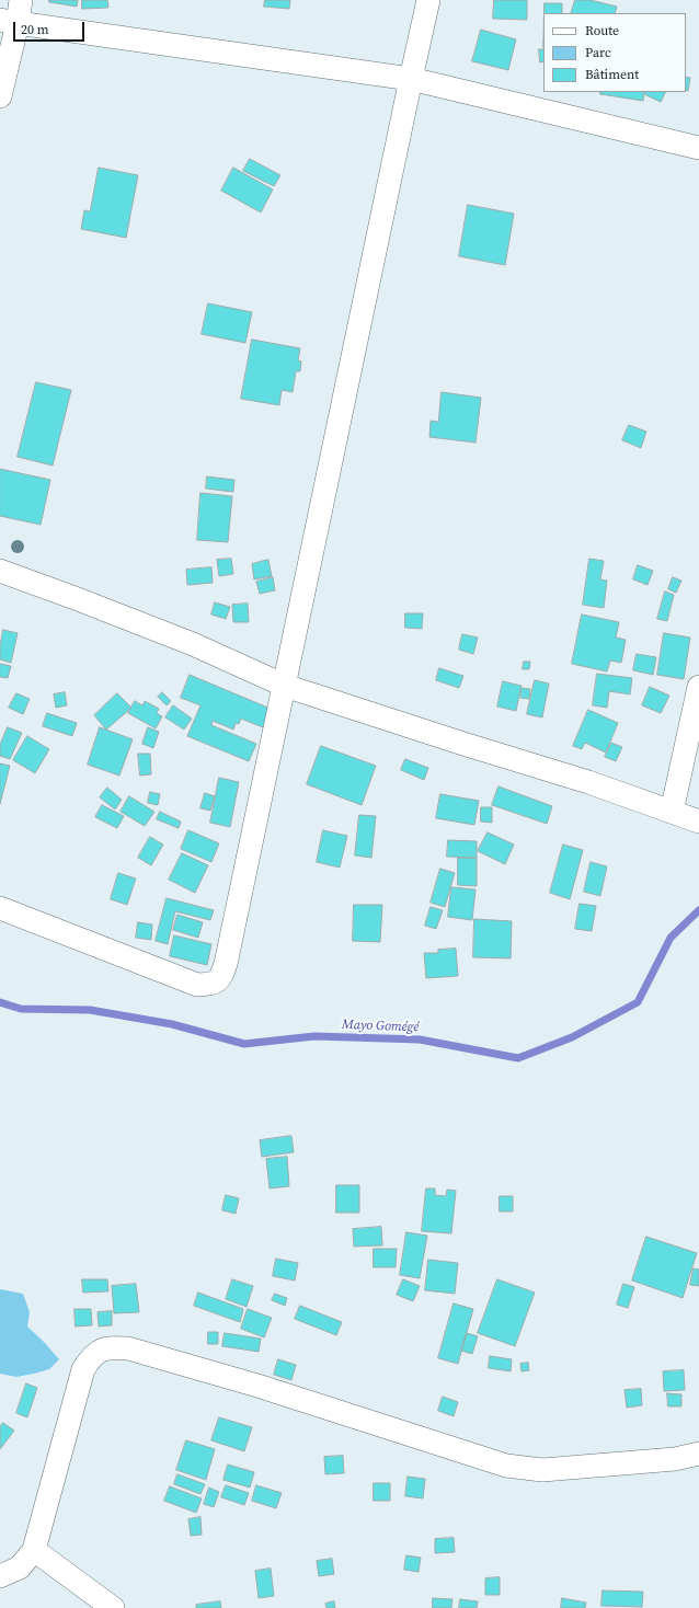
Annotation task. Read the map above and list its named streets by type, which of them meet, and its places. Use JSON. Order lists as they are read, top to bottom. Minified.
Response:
{"water":["Mayo Gomégé"],"legend":["Route","Parc","Bâtiment"],"scale_bar":"20 m"}
